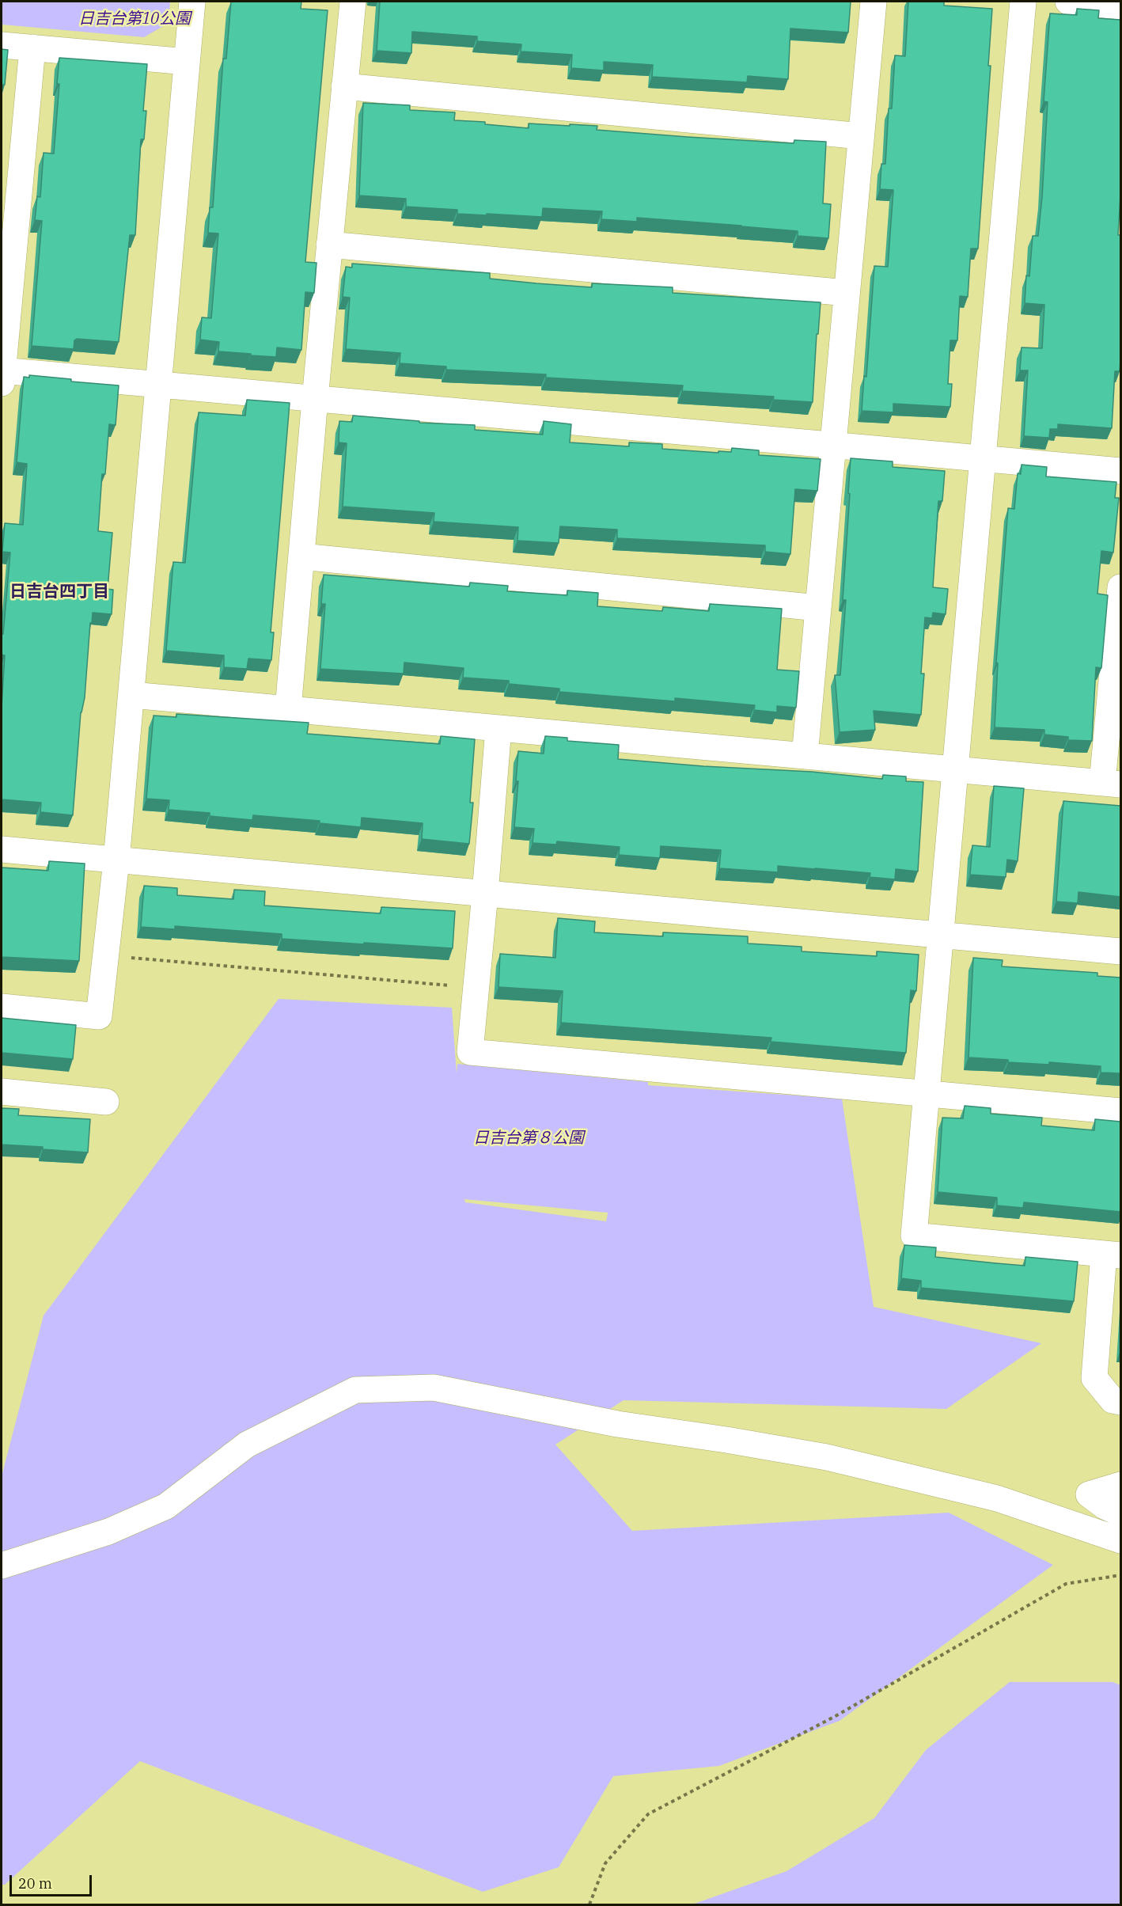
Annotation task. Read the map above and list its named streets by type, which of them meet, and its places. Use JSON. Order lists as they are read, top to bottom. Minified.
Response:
{"districts":["日吉台四丁目"],"parks":["日吉台第10公園","日吉台第８公園"],"scale_bar":"20 m"}
